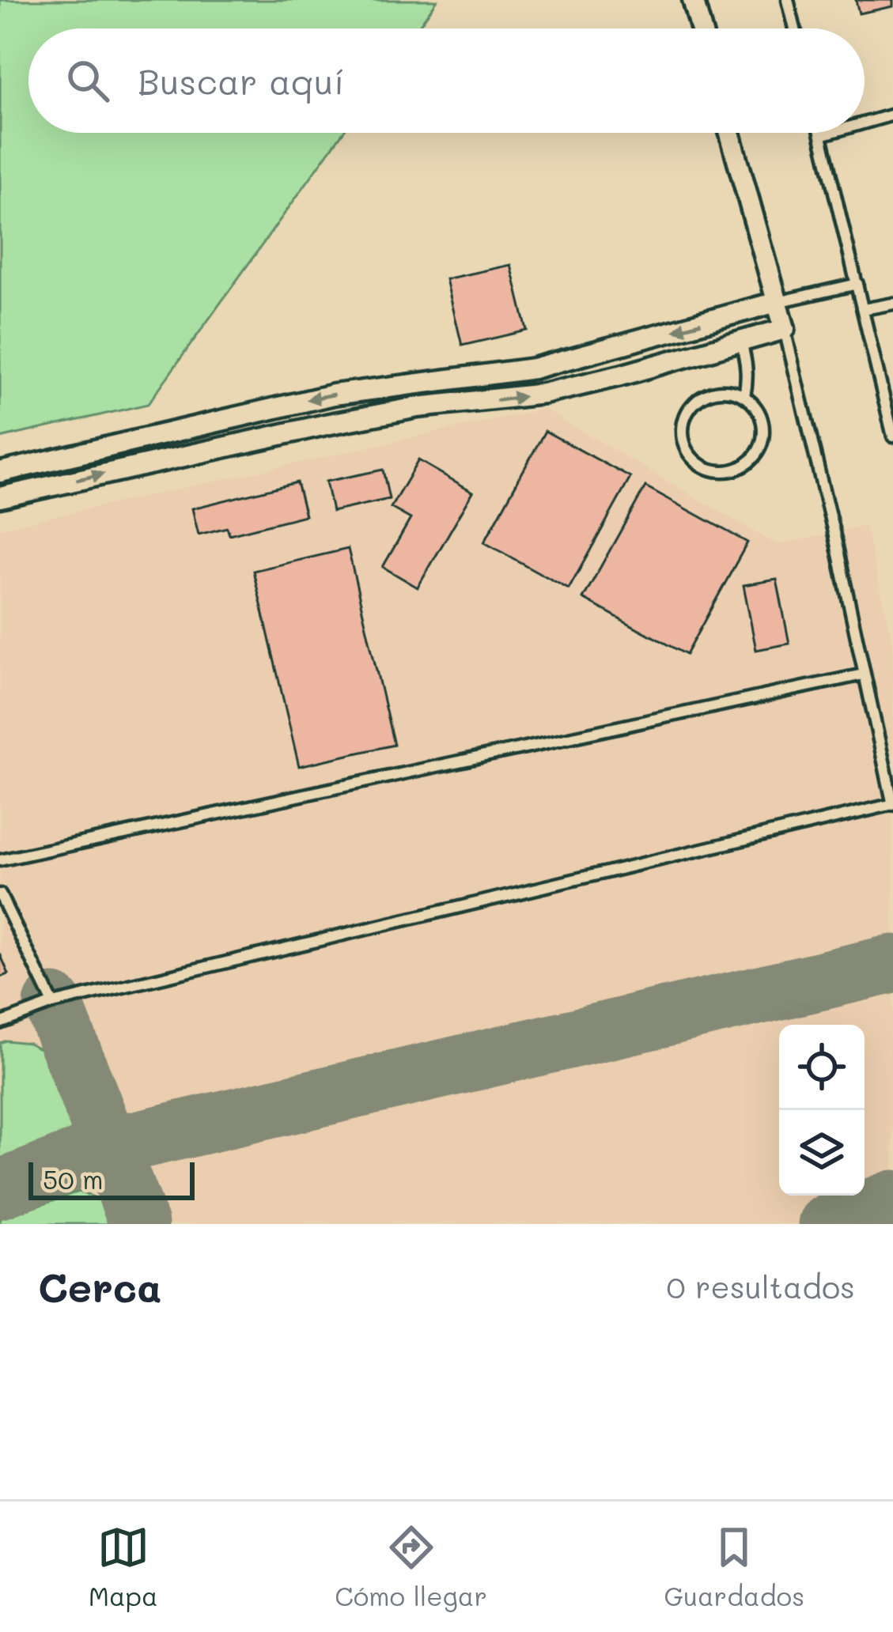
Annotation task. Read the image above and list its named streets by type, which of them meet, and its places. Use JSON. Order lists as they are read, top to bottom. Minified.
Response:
{"scale_bar":"50 m","page":{"search":"Buscar aquí","scale":"50 m","heading":["Cerca","0 resultados"],"nav":["Mapa","Cómo llegar","Guardados"]}}
